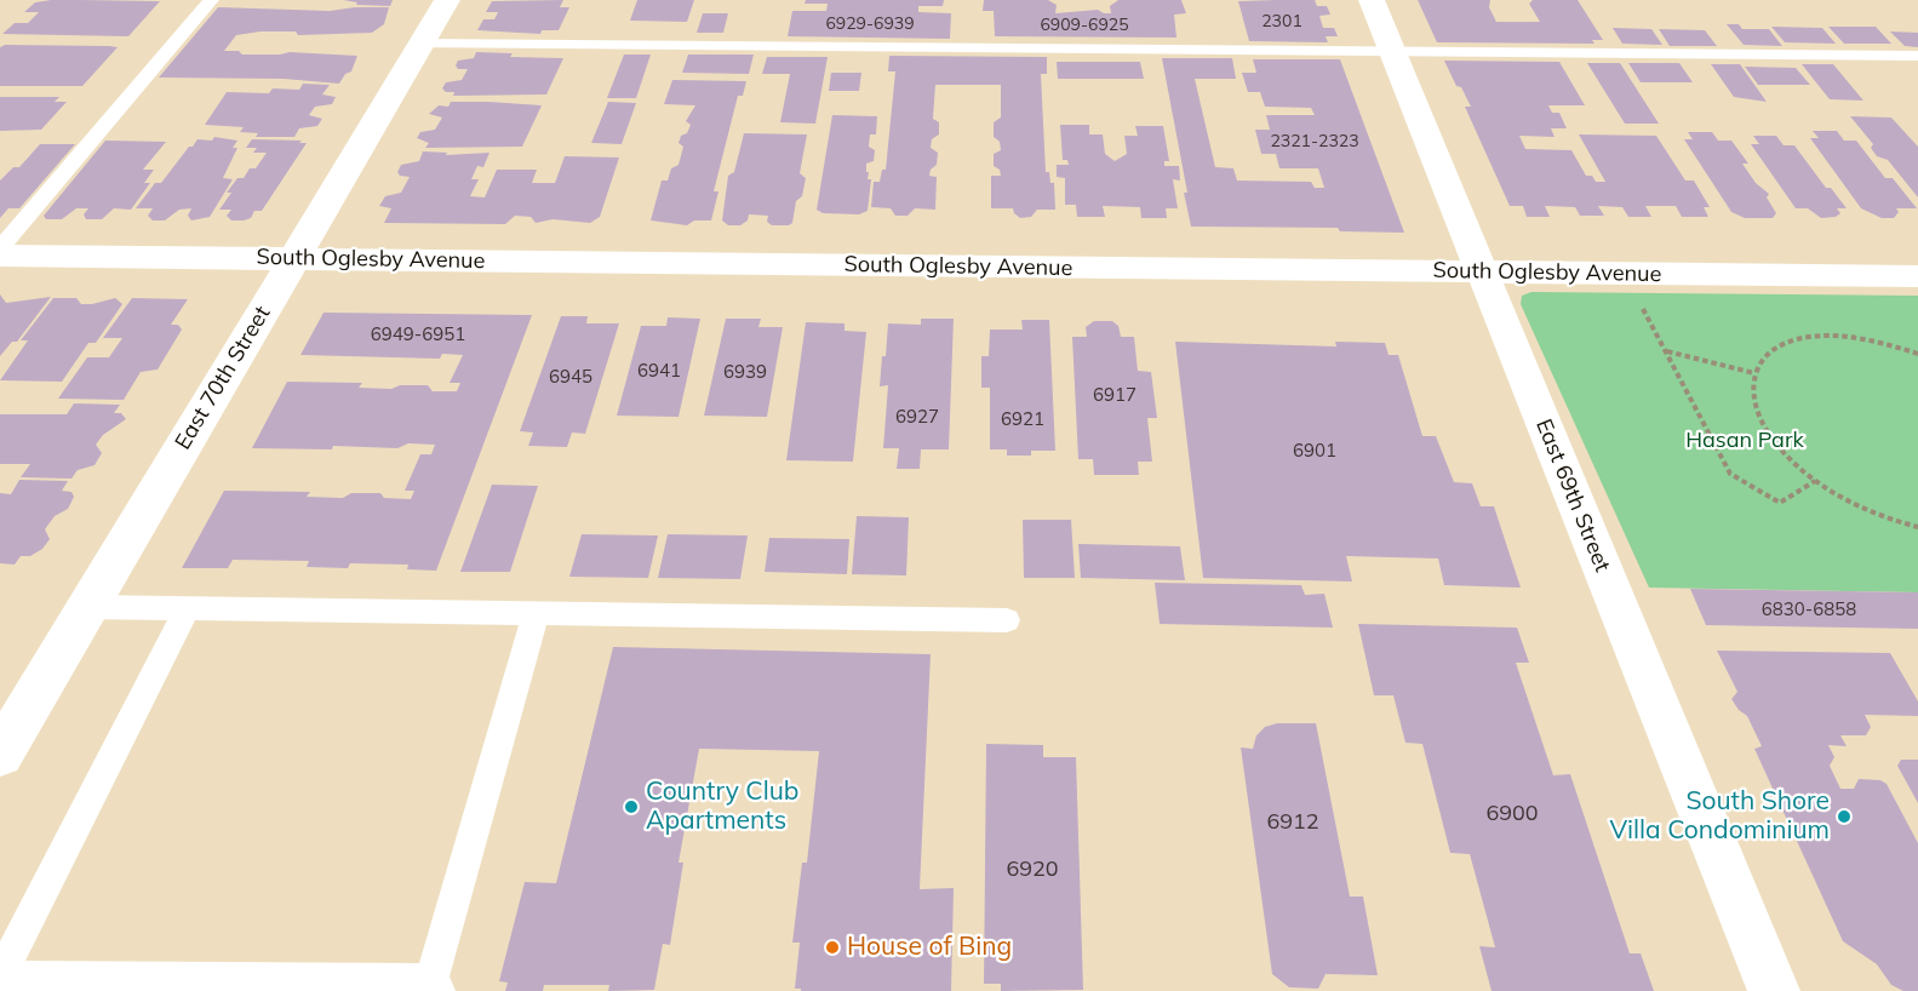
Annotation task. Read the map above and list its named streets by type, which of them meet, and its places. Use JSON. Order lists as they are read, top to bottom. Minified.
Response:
{"streets":{"street":["South Oglesby Avenue","East 70th Street","East 69th Street"]},"crossings":[["South Oglesby Avenue","East 70th Street"],["South Oglesby Avenue","East 69th Street"]],"parks":["Hasan Park"],"places":["Country Club Apartments","South Shore Villa Condominium","House of Bing"],"house_numbers":["2301","6929-6939","6909-6925","2321-2323","6949-6951","6941","6939","6945","6917","6927","6921","6901","6830-6858","6900","6912","6920"]}
